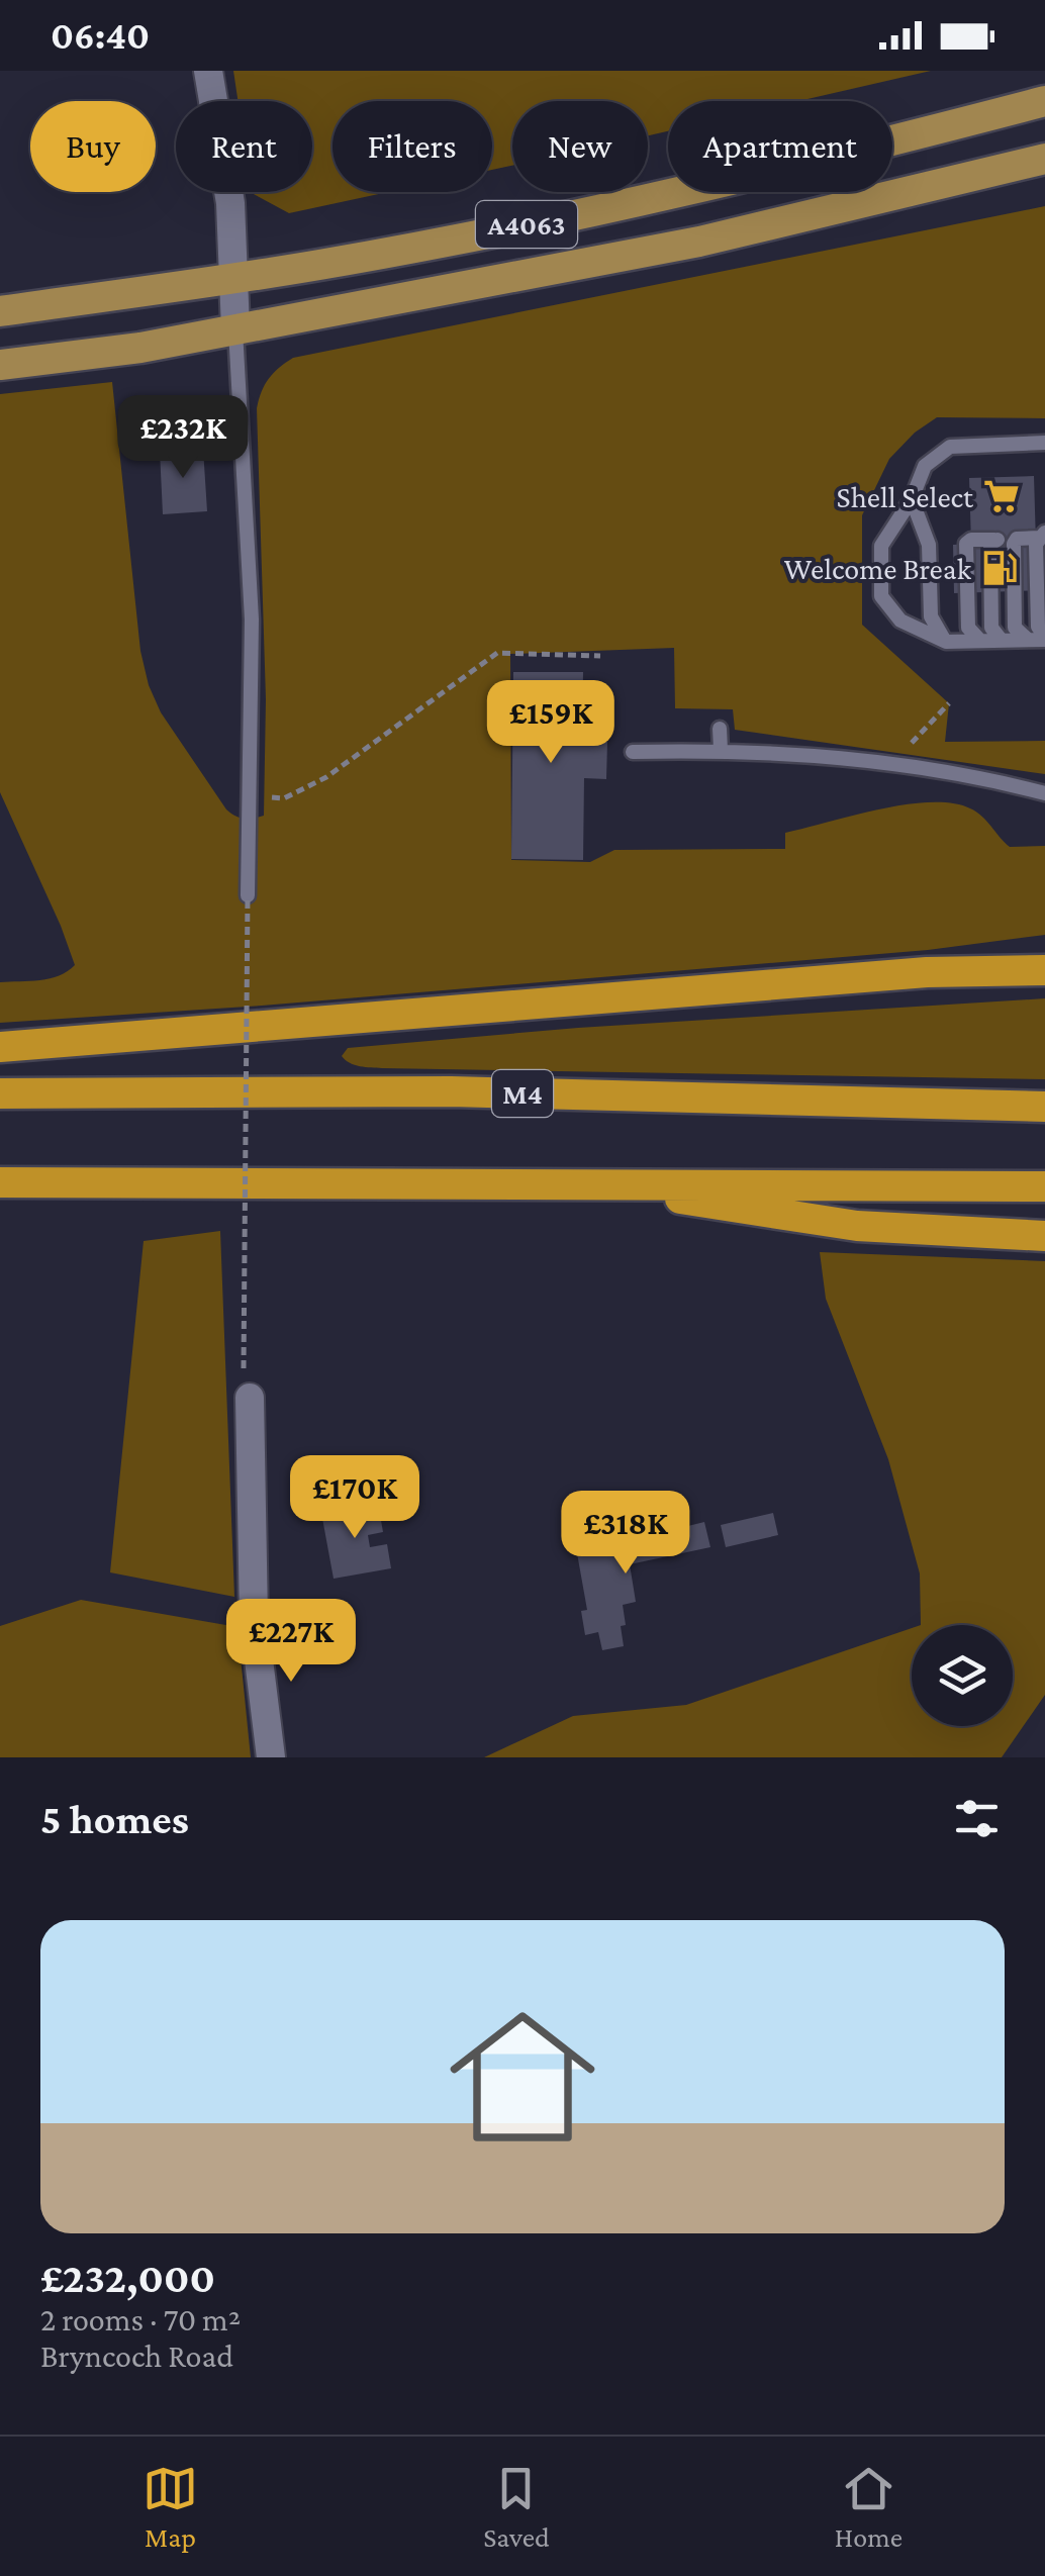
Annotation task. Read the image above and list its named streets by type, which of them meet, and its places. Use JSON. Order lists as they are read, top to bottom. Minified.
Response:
{"streets":{"highway":["M4"],"main road":["A4063"]},"places":{"supermarket":["Shell Select"],"fuel station":["Welcome Break"]},"page":{"status":"06:40","chip":["Buy","Rent","Filters","New","Apartment"],"price":["£232K","£159K","£170K","£318K","£227K"],"heading":"5 homes","list":[{"name":"£232,000","note":"2 rooms · 70 m² · Bryncoch Road"}],"tabs":["Map","Saved","Home"]}}
